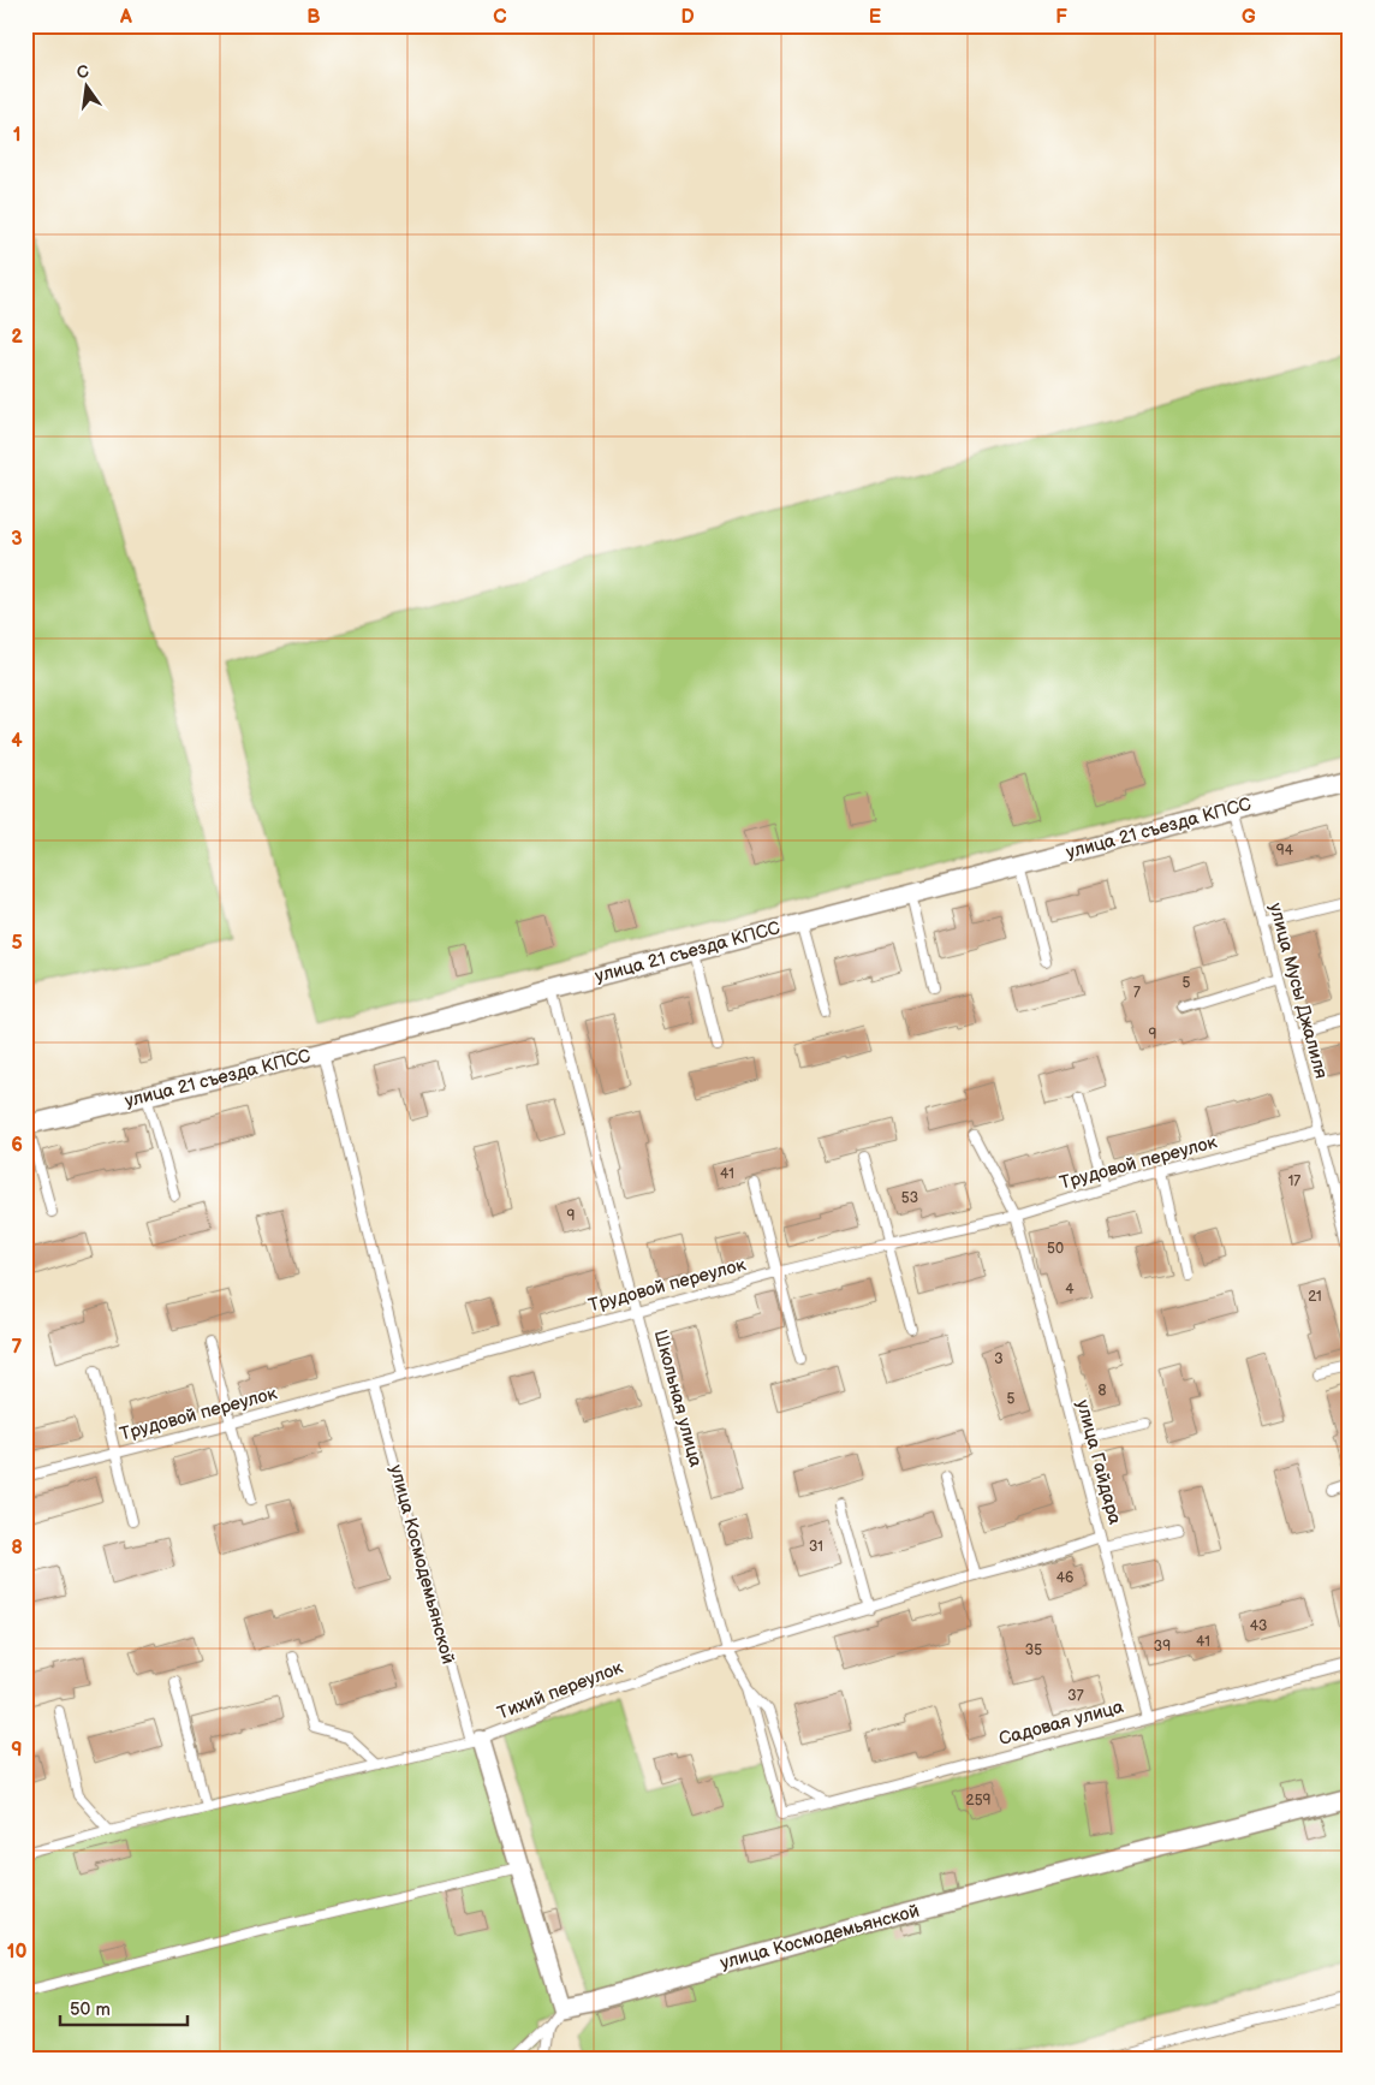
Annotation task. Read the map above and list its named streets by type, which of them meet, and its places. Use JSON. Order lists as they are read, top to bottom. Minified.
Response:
{"streets":{"street":["улица 21 съезда КПСС","улица Космодемьянской"],"lane":["улица Мусы Джалиля","Трудовой переулок","Школьная улица","улица Гайдара","Тихий переулок","Садовая улица"]},"crossings":[["улица 21 съезда КПСС","улица Мусы Джалиля"],["улица 21 съезда КПСС","Школьная улица"],["улица Мусы Джалиля","Трудовой переулок"],["Трудовой переулок","Школьная улица"],["Трудовой переулок","улица Гайдара"],["Трудовой переулок","улица Космодемьянской"],["Школьная улица","Тихий переулок"],["Школьная улица","Садовая улица"],["улица Гайдара","Тихий переулок"],["улица Гайдара","Садовая улица"],["улица Космодемьянской","Тихий переулок"]],"house_numbers":["94","5","7","9","41","17","53","9","50","4","21","3","8","5","31","46","43","41","39","35","37","259"],"scale_bar":"50 m","north":"top","grid":{"columns":["A","B","C","D","E","F","G"],"rows":["1","2","3","4","5","6","7","8","9","10"]}}
